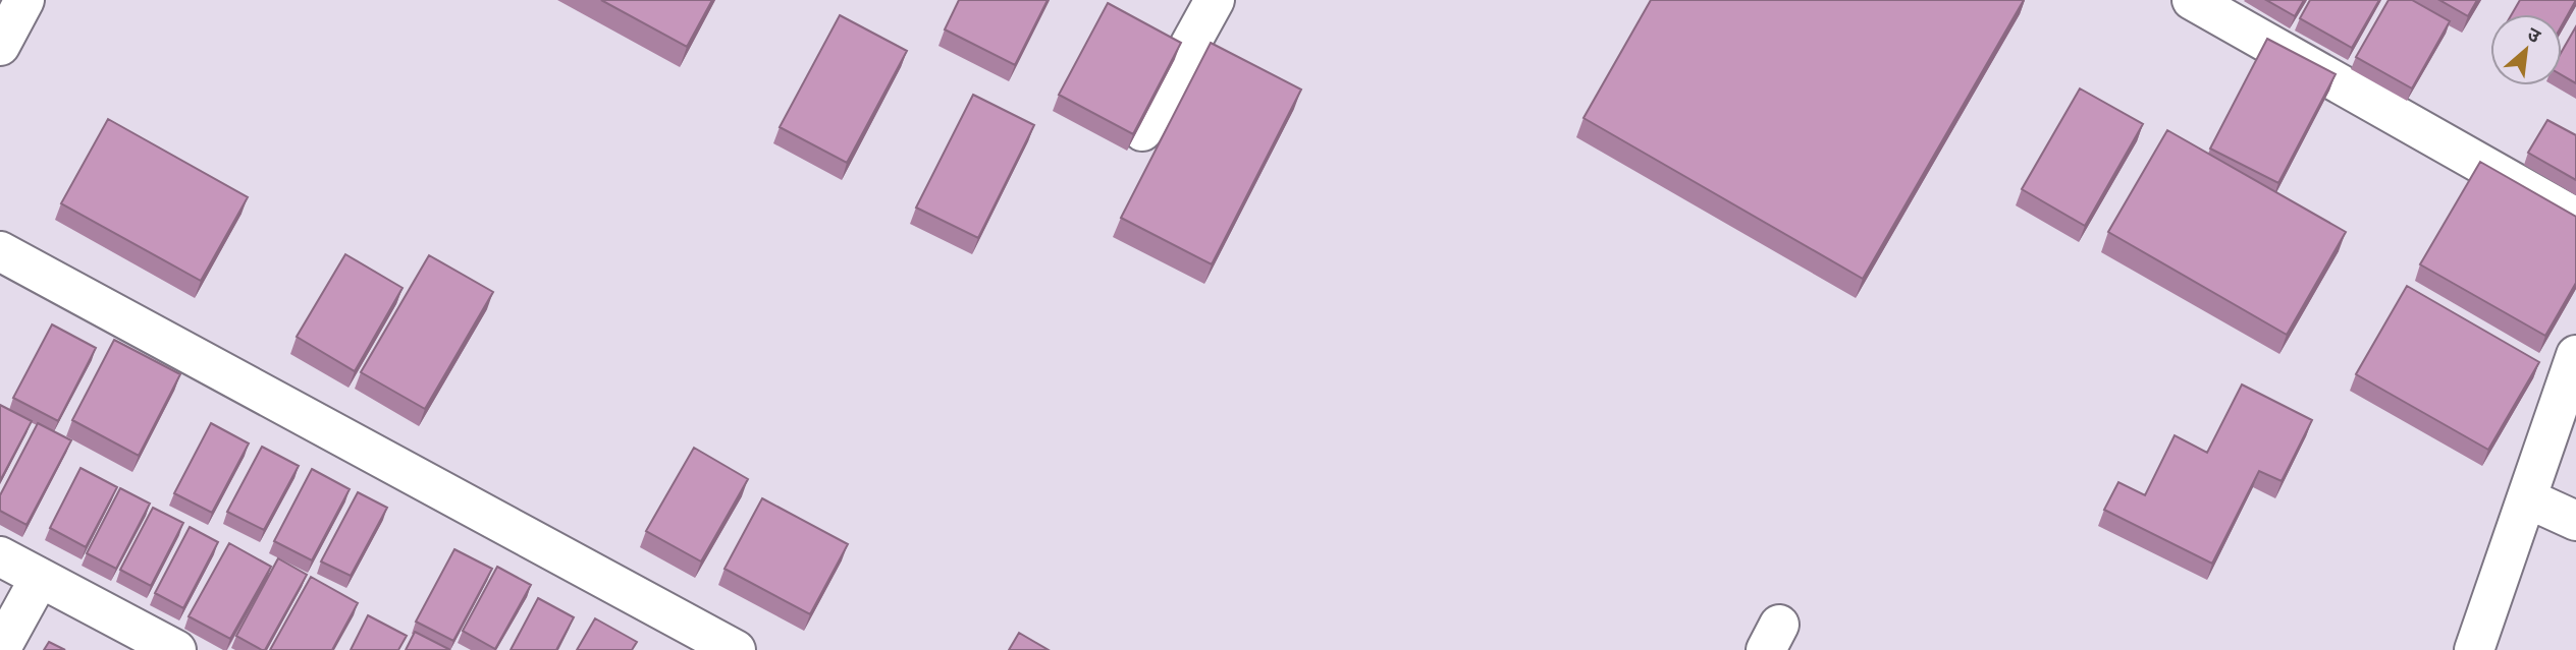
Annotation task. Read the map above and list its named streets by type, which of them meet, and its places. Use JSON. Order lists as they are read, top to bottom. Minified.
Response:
{"north":"top right"}
